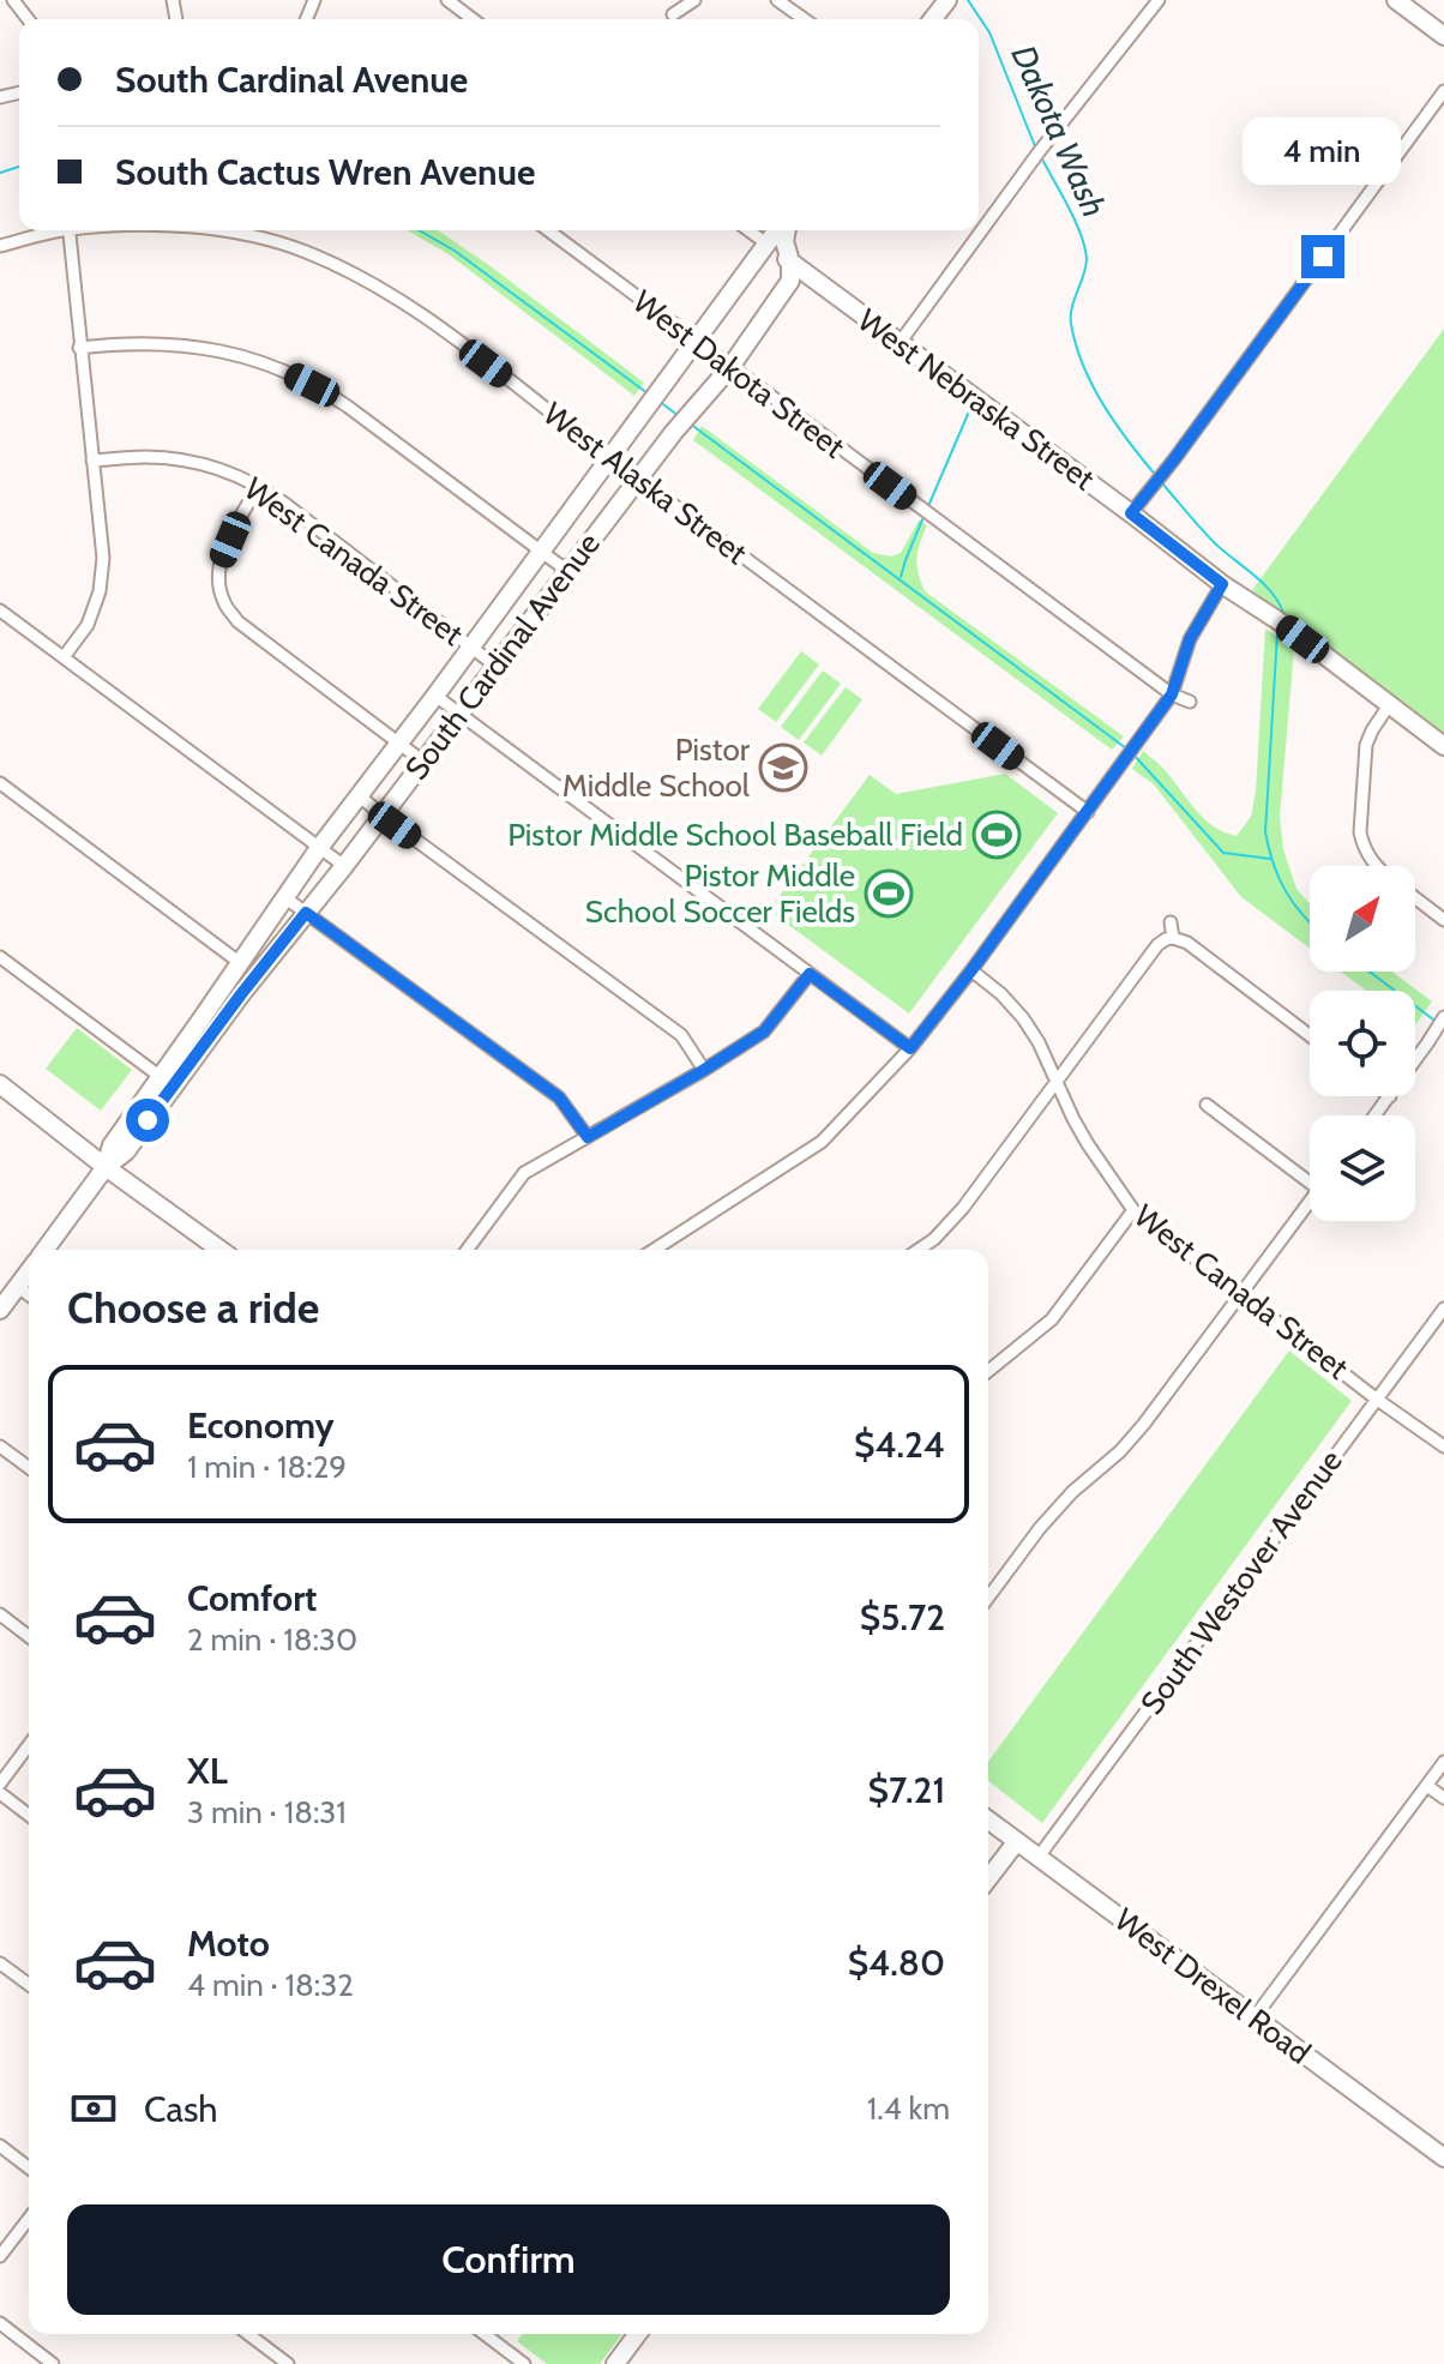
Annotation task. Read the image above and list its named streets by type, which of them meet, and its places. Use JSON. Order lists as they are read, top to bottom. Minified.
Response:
{"streets":{"main road":["West Nebraska Street","South Cardinal Avenue","West Drexel Road"],"street":["West Dakota Street","West Alaska Street","West Canada Street","South Westover Avenue"]},"crossings":[["West Dakota Street","South Cardinal Avenue"],["West Nebraska Street","South Cardinal Avenue"],["West Alaska Street","South Cardinal Avenue"],["West Canada Street","South Cardinal Avenue"],["West Canada Street","South Westover Avenue"],["South Westover Avenue","West Drexel Road"]],"water":["Dakota Wash"],"places":{"school or university":["Pistor Middle School"],"sports":["Pistor Middle School Baseball Field","Pistor Middle School Soccer Fields"]},"north":"top right","page":{"banner":["South Cardinal Avenue","South Cactus Wren Avenue"],"bubble":"4 min","heading":"Choose a ride","list":[{"name":"Economy","note":"1 min · 18:29","value":"$4.24"},{"name":"Comfort","note":"2 min · 18:30","value":"$5.72"},{"name":"XL","note":"3 min · 18:31","value":"$7.21"},{"name":"Moto","note":"4 min · 18:32","value":"$4.80"}],"pay":["Cash","1.4 km"],"buttons":"Confirm"}}
